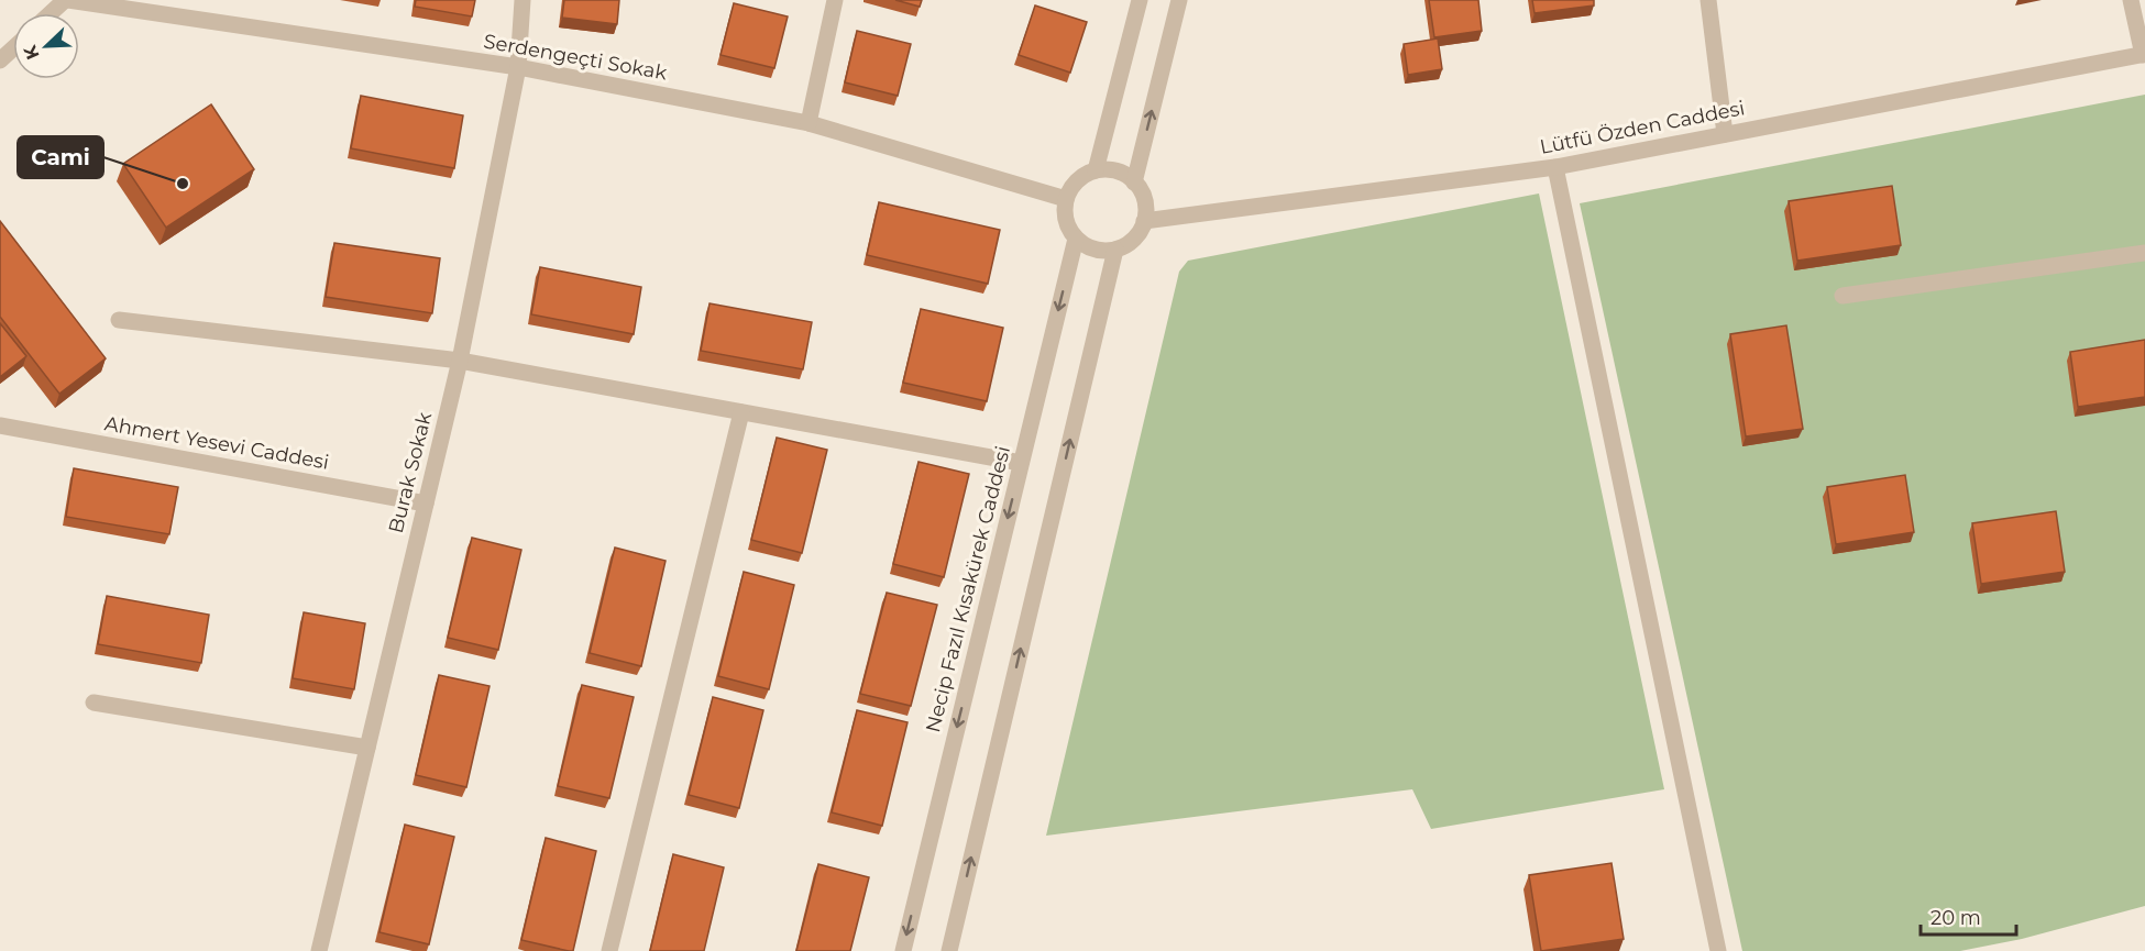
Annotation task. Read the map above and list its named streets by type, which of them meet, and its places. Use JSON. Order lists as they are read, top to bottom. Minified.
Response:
{"streets":{"street":["Serdengeçti Sokak","Lütfü Özden Caddesi","Ahmert Yesevi Caddesi","Burak Sokak","Necip Fazıl Kısakürek Caddesi"]},"crossings":[["Serdengeçti Sokak","Lütfü Özden Caddesi"],["Serdengeçti Sokak","Burak Sokak"],["Serdengeçti Sokak","Necip Fazıl Kısakürek Caddesi"],["Lütfü Özden Caddesi","Necip Fazıl Kısakürek Caddesi"],["Ahmert Yesevi Caddesi","Burak Sokak"]],"places":["Cami"],"scale_bar":"20 m","north":"bottom left"}
